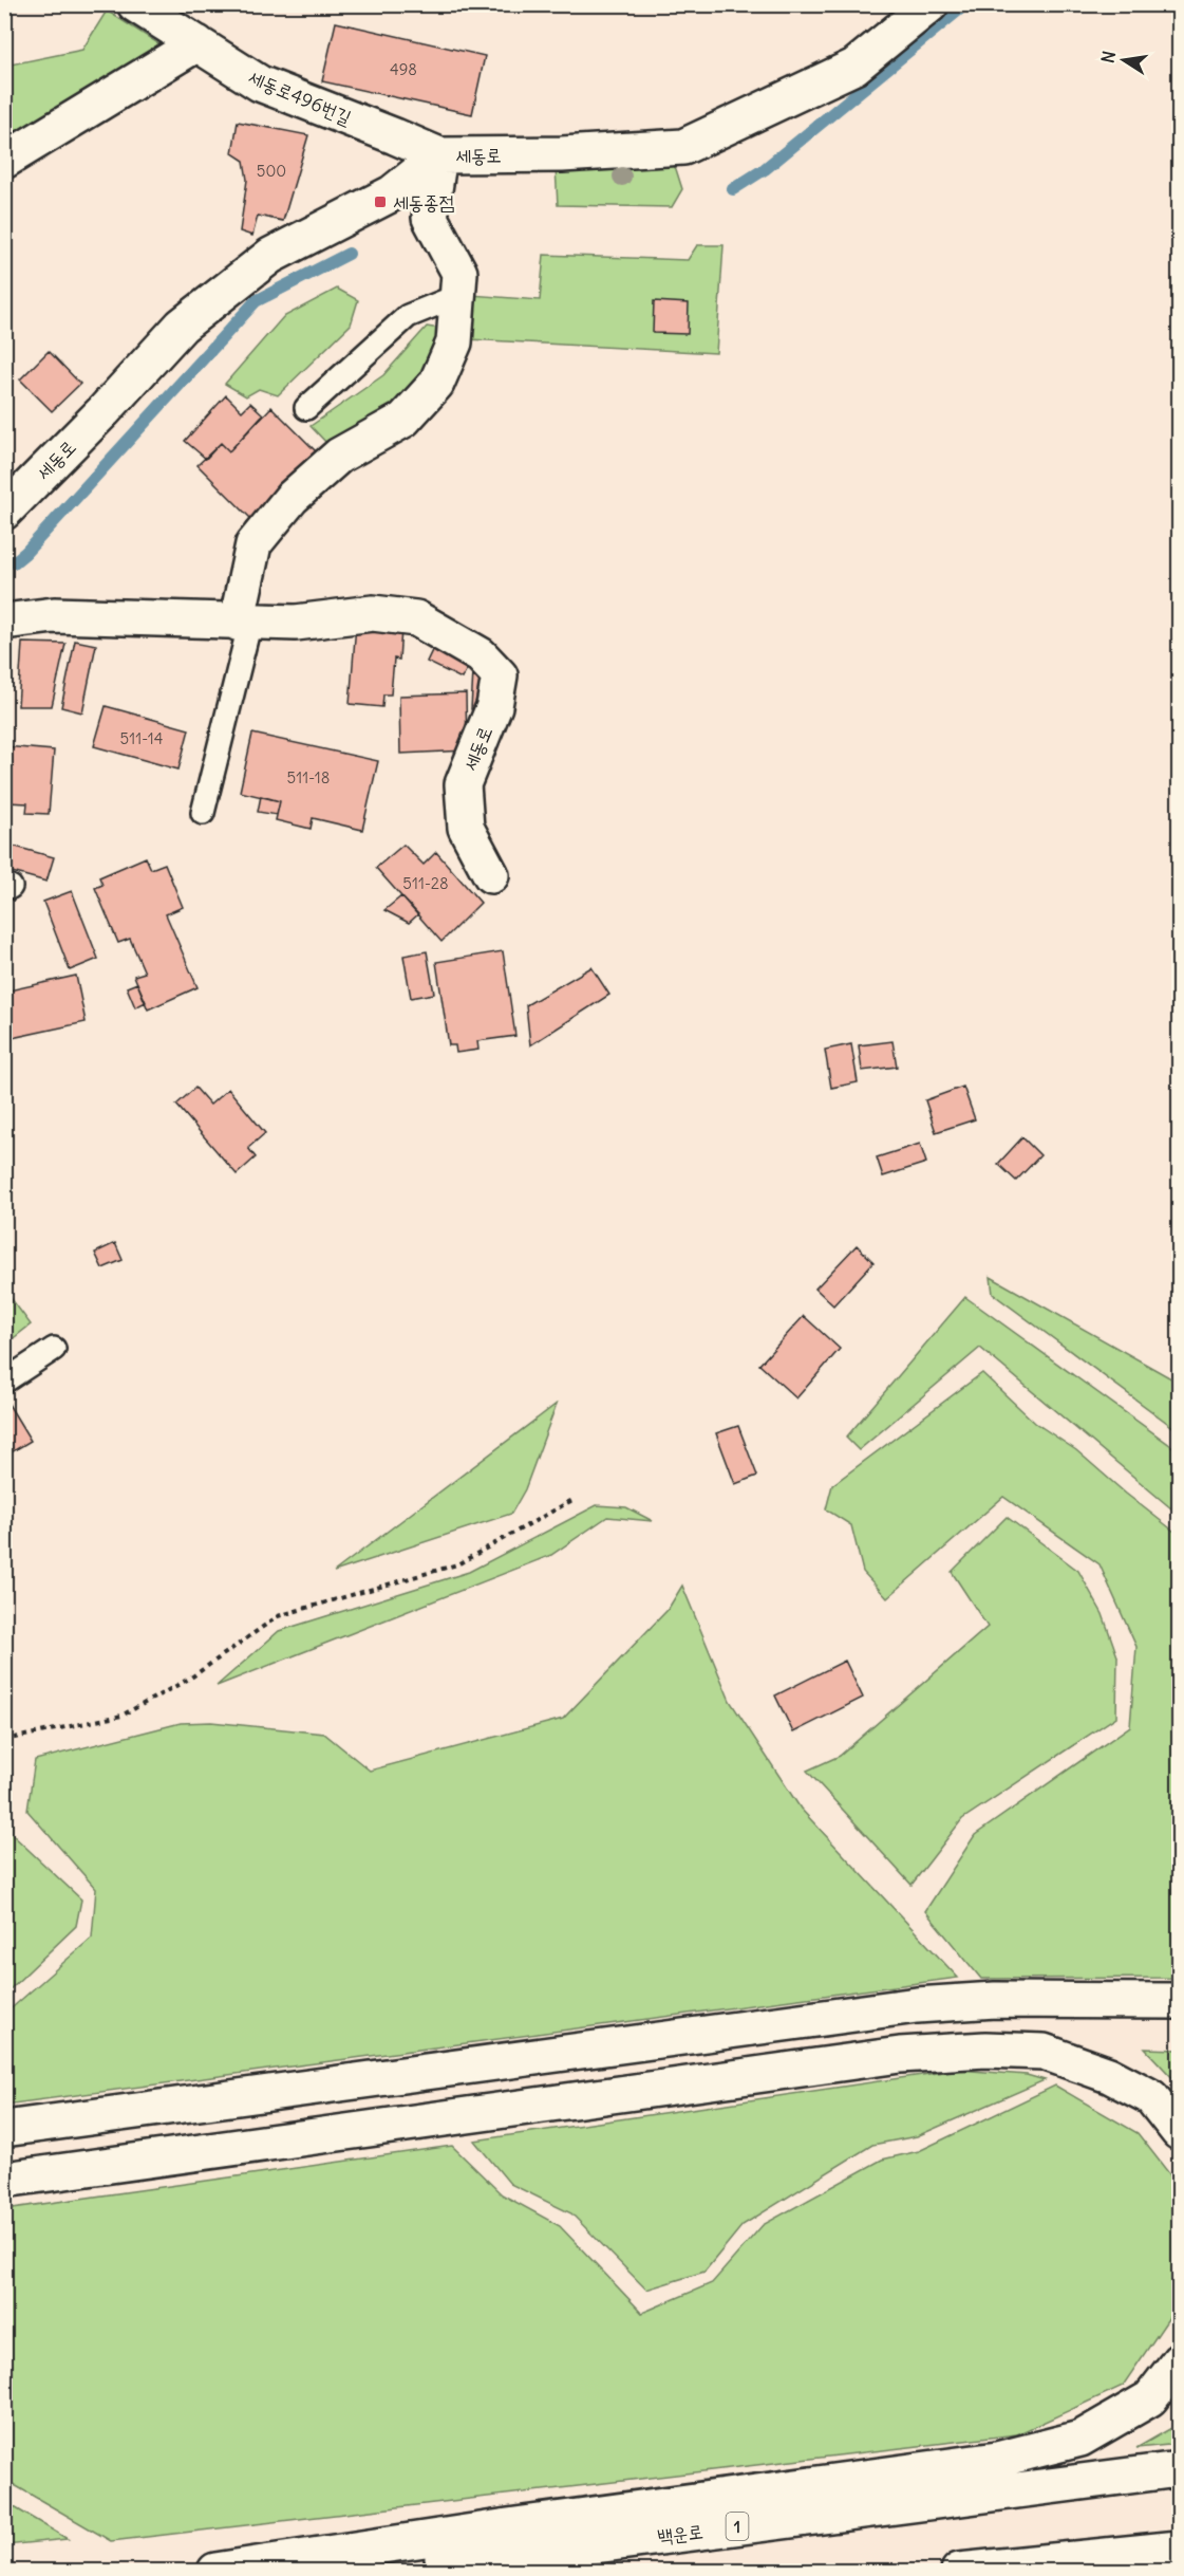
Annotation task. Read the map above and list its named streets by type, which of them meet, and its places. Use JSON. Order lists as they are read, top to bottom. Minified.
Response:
{"streets":{"main road":["세동로496번길","세동로","1","백운로"]},"crossings":[["세동로496번길","세동로"]],"places":{"transit":["세동종점"]},"house_numbers":["498","500","511-14","511-18","511-28"],"north":"left"}
